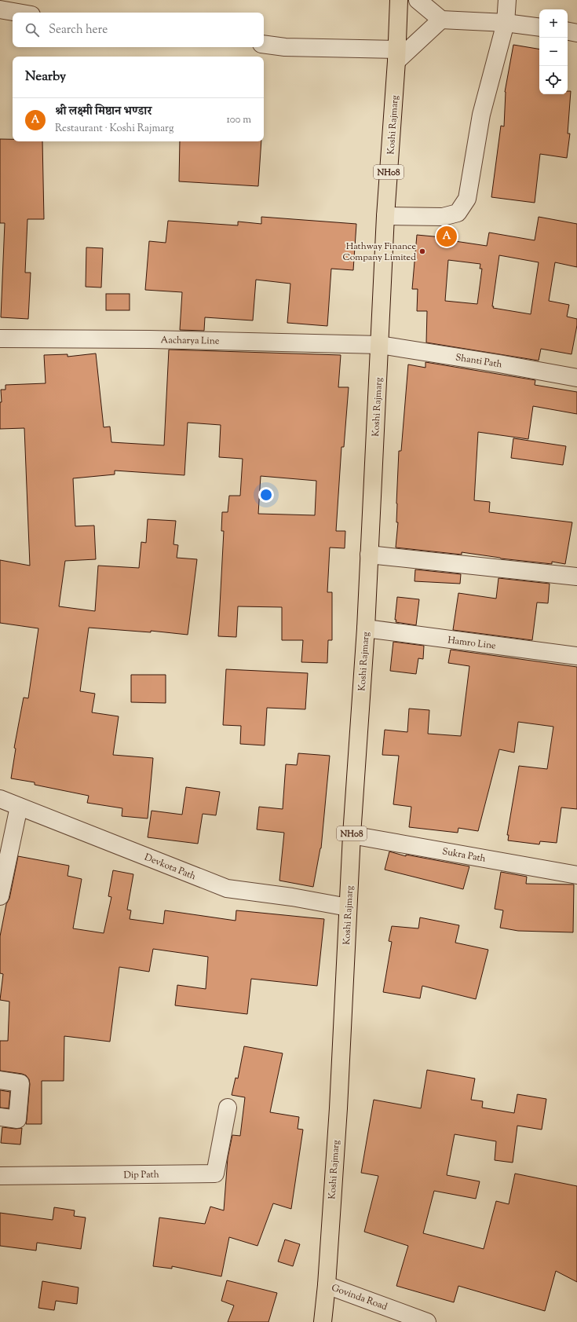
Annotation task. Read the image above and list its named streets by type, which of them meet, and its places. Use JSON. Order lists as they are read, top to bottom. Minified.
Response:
{"streets":{"main road":["Koshi Rajmarg","NH08"],"street":["Aacharya Line","Shanti Path","Hamro Line","Sukra Path","Devkota Path","Dip Path","Govinda Road"]},"crossings":[["Koshi Rajmarg","Aacharya Line"],["Koshi Rajmarg","Shanti Path"],["Koshi Rajmarg","Hamro Line"],["Koshi Rajmarg","Sukra Path"],["Koshi Rajmarg","Devkota Path"],["Koshi Rajmarg","Govinda Road"],["Aacharya Line","Shanti Path"]],"places":["Hathway Finance Company Limited"],"page":{"map_buttons":["+","−"],"search":"Search here","heading":"Nearby","list":[{"mark":"A","name":"श्री लक्ष्मी मिष्ठान भण्डार","note":"Restaurant · Koshi Rajmarg","value":"100 m"}],"pins":"A"}}
